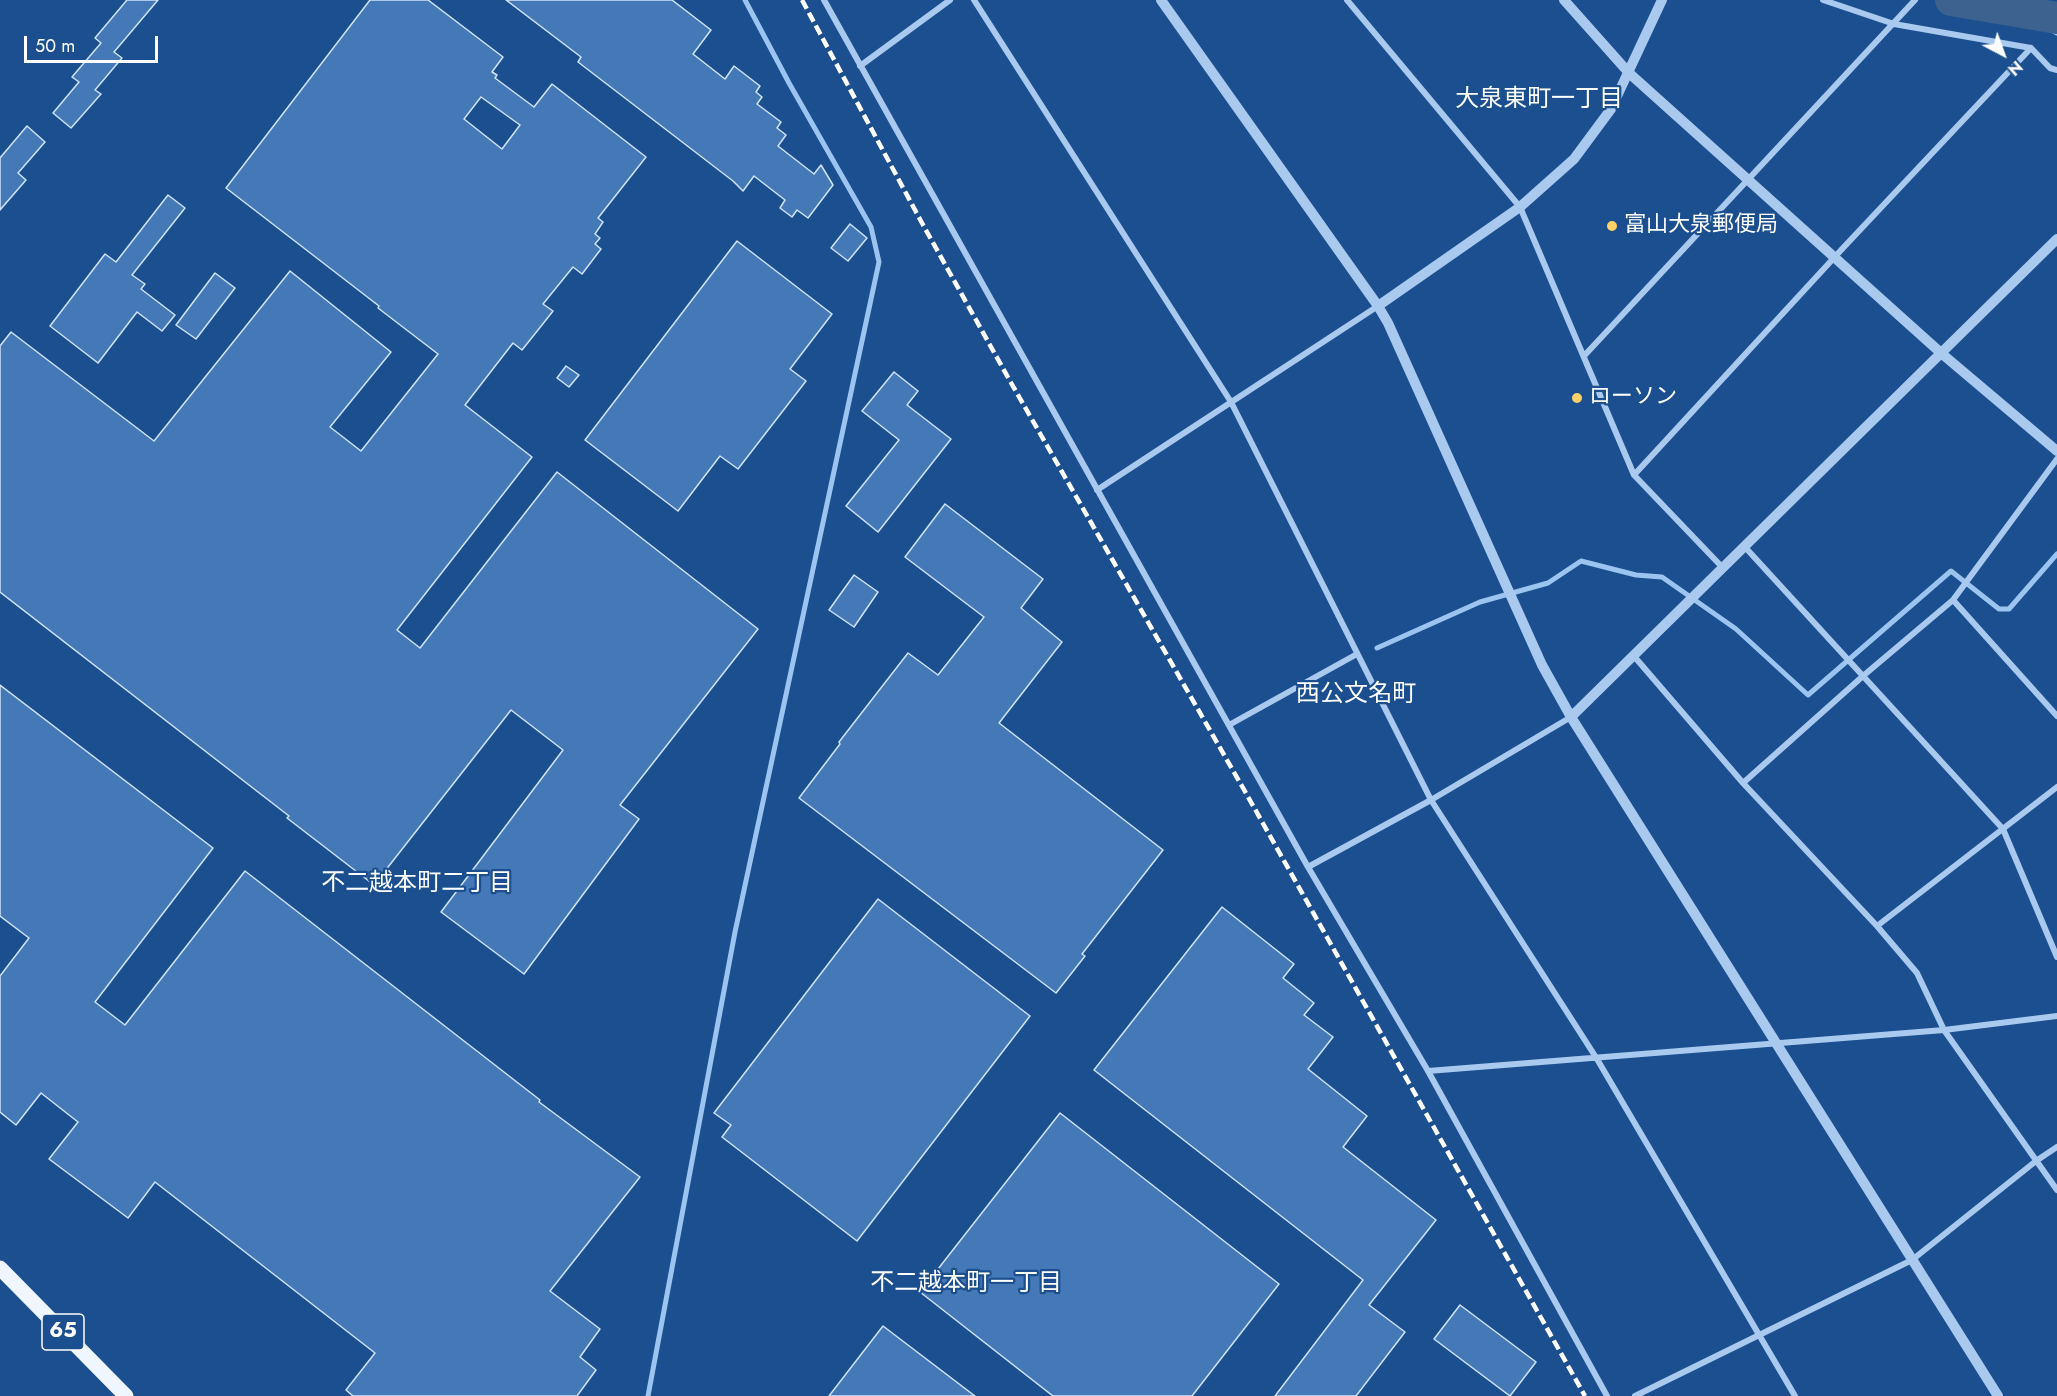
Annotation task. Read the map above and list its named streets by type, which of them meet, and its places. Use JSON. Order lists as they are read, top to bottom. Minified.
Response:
{"streets":{"main road":["65"]},"districts":["大泉東町一丁目","西公文名町","不二越本町二丁目","不二越本町一丁目"],"places":["富山大泉郵便局","ローソン"],"scale_bar":"50 m","north":"bottom right"}
